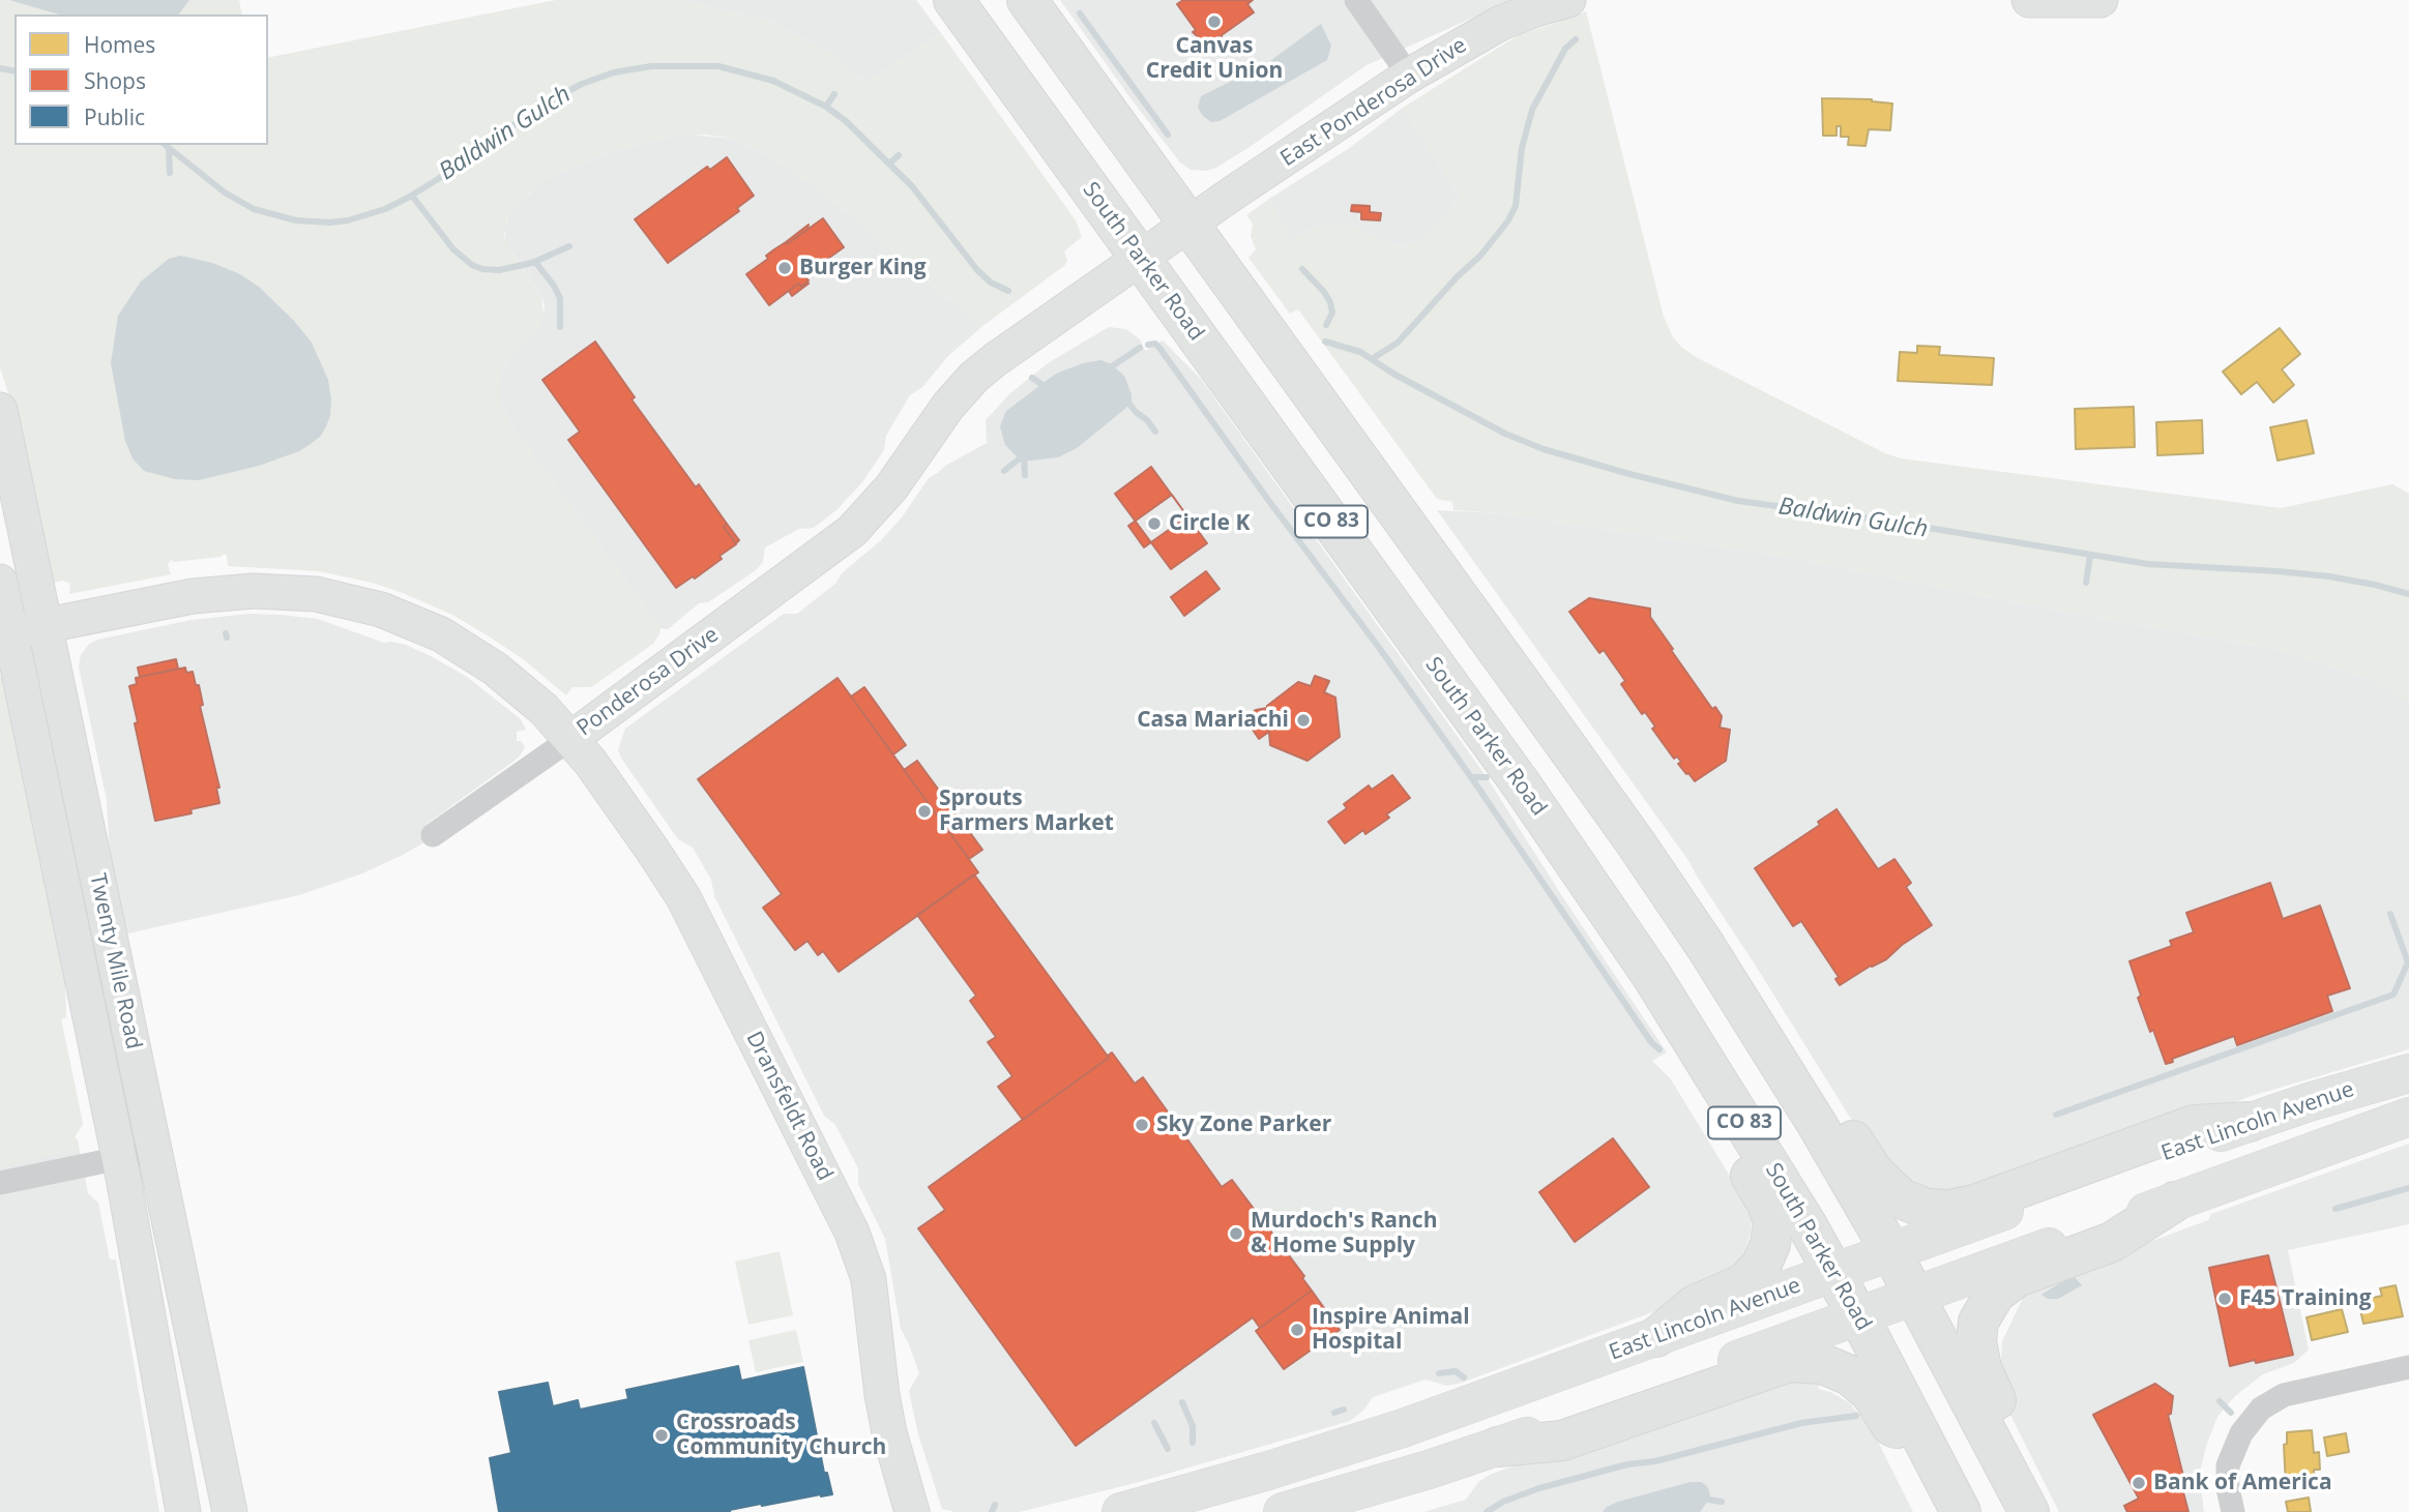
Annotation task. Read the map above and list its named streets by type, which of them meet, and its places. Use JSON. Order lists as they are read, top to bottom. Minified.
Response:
{"streets":{"highway":["South Parker Road","CO 83"],"main road":["East Lincoln Avenue"],"street":["East Ponderosa Drive","Ponderosa Drive","Twenty Mile Road","Dransfeldt Road"]},"crossings":[["East Ponderosa Drive","CO 83"],["East Ponderosa Drive","Ponderosa Drive"],["South Parker Road","Ponderosa Drive"],["South Parker Road","East Lincoln Avenue"],["CO 83","Ponderosa Drive"],["CO 83","East Lincoln Avenue"],["Ponderosa Drive","Twenty Mile Road"],["Ponderosa Drive","Dransfeldt Road"]],"water":["Baldwin Gulch"],"places":["Canvas Credit Union","Burger King","Circle K","Casa Mariachi","Sprouts Farmers Market","Sky Zone Parker","Murdoch's Ranch & Home Supply","F45 Training","Inspire Animal Hospital","Crossroads Community Church","Bank of America"],"legend":["Homes","Shops","Public"]}
